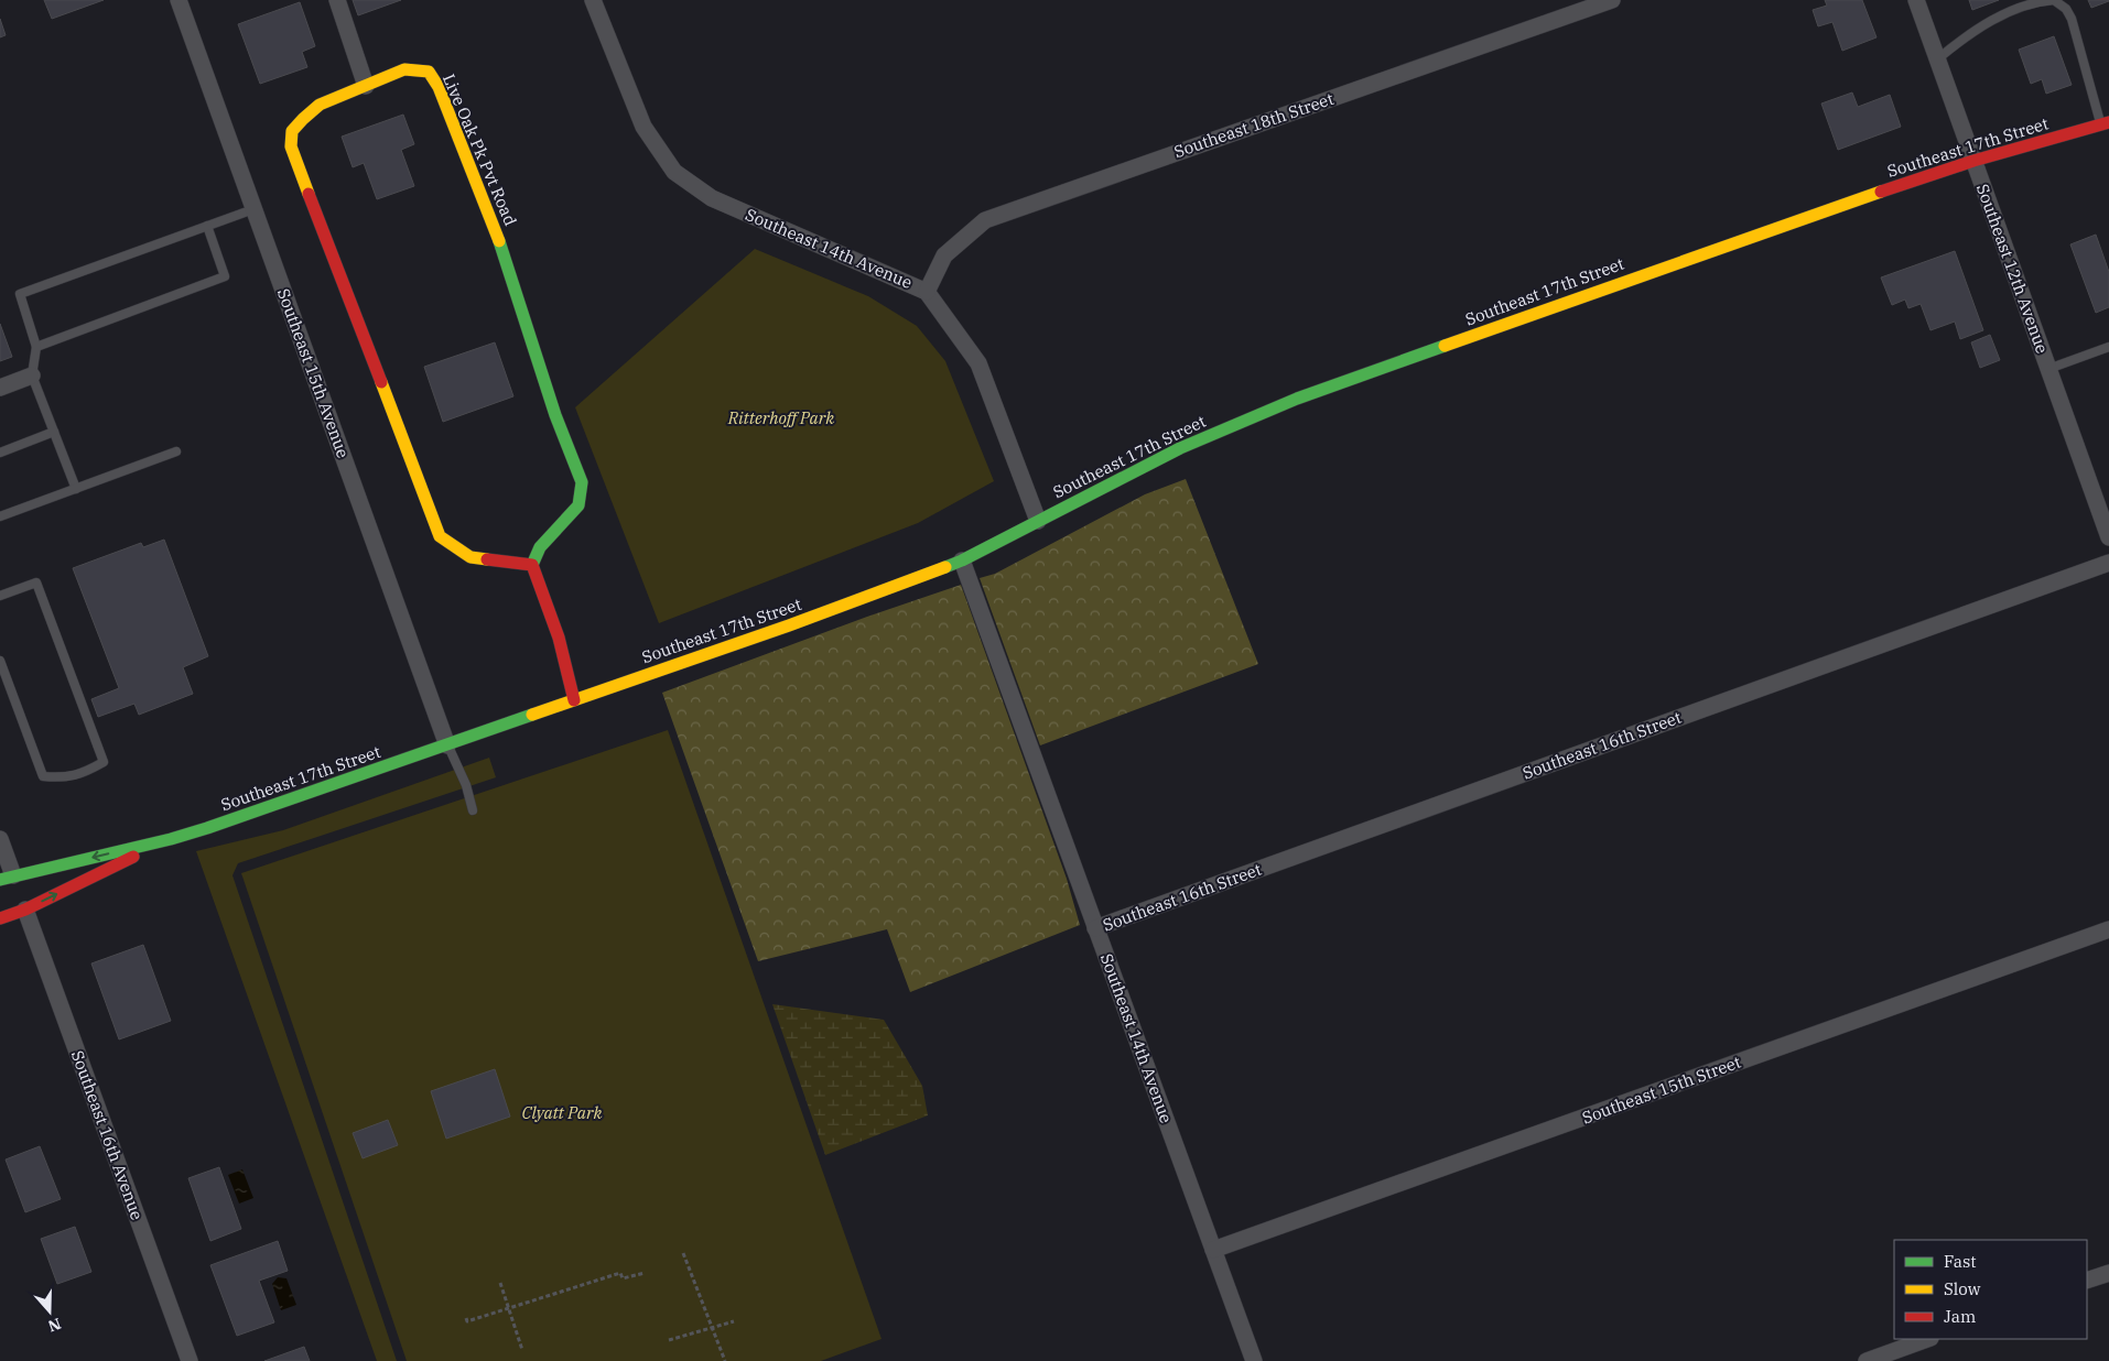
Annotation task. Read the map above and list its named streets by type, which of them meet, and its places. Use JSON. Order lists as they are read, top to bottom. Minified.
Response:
{"streets":{"main road":["Southeast 17th Street","Live Oak Pk Pvt Road"],"street":["Southeast 18th Street","Southeast 14th Avenue","Southeast 12th Avenue","Southeast 15th Avenue","Southeast 16th Street","Southeast 15th Street","Southeast 16th Avenue"]},"crossings":[["Southeast 18th Street","Southeast 14th Avenue"],["Southeast 17th Street","Southeast 14th Avenue"],["Southeast 17th Street","Southeast 12th Avenue"],["Southeast 17th Street","Southeast 15th Avenue"],["Southeast 17th Street","Southeast 16th Avenue"],["Southeast 14th Avenue","Southeast 16th Street"],["Southeast 14th Avenue","Southeast 15th Street"]],"parks":["Ritterhoff Park","Clyatt Park"],"legend":["Fast","Slow","Jam"],"north":"bottom"}
